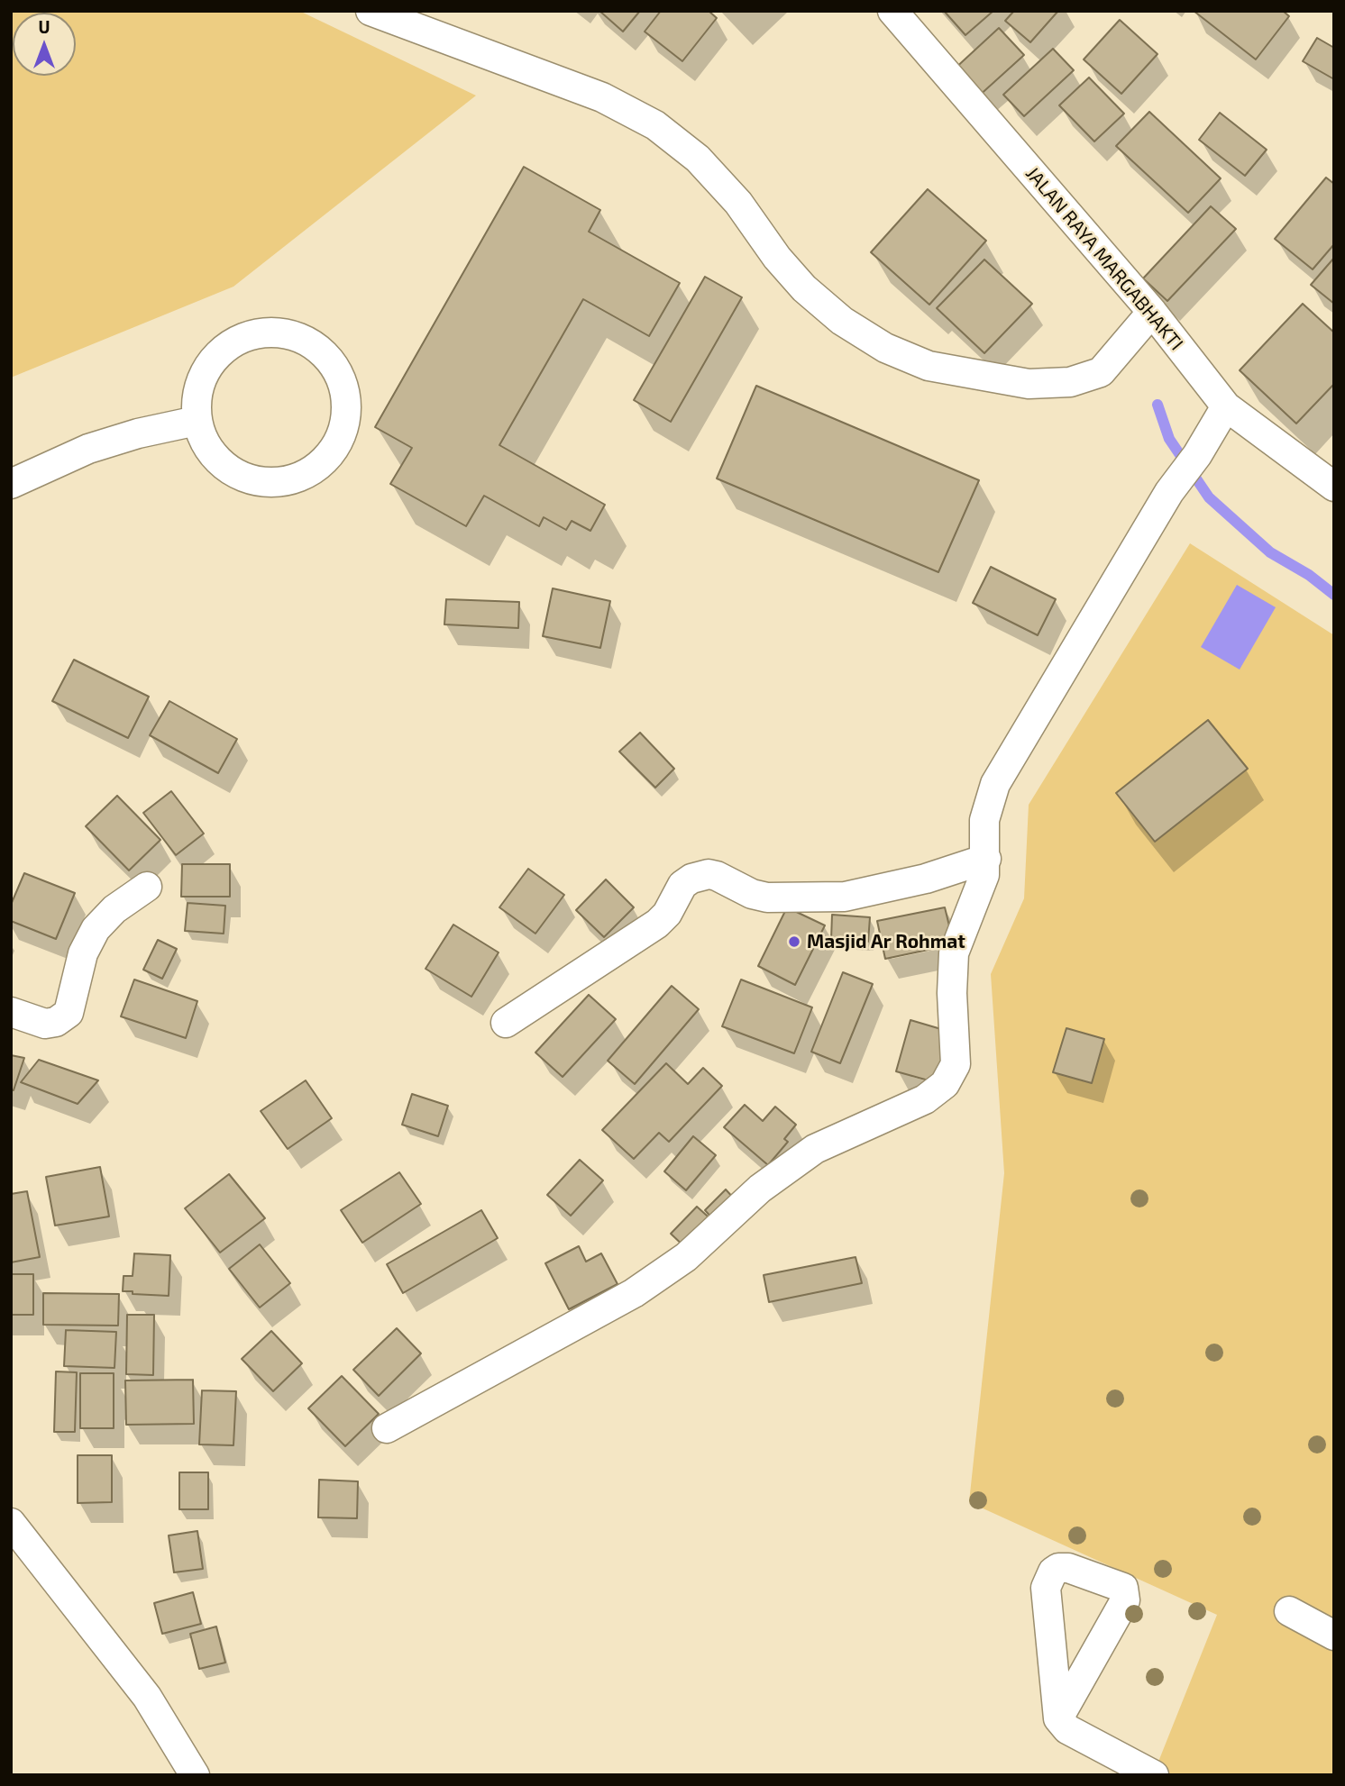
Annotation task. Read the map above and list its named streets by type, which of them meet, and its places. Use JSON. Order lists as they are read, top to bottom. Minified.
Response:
{"streets":{"street":["JALAN RAYA MARGABHAKTI"]},"places":["Masjid Ar Rohmat"],"north":"top"}
